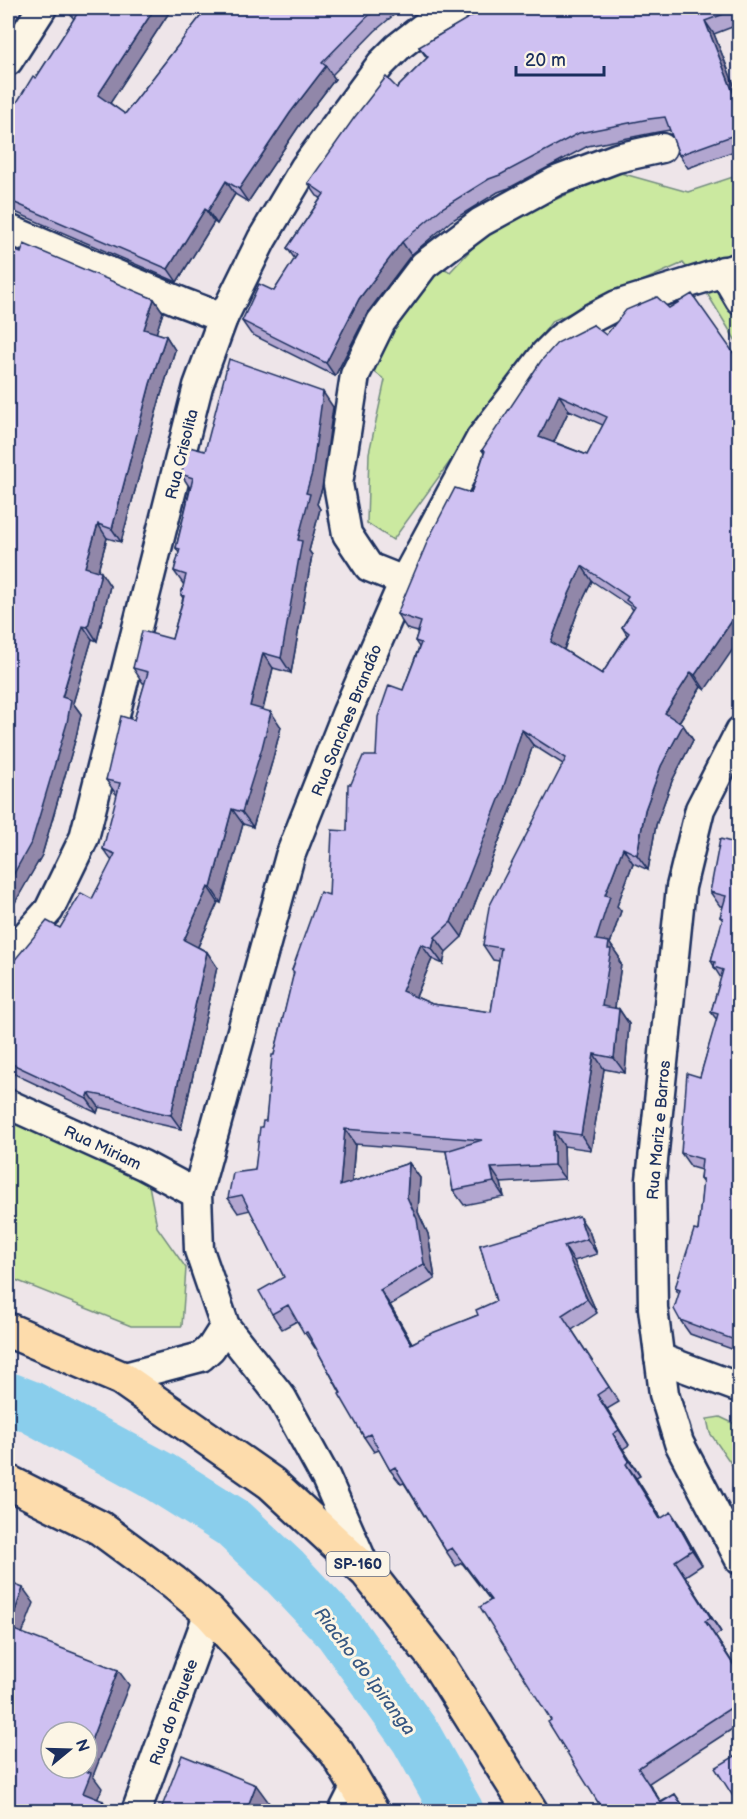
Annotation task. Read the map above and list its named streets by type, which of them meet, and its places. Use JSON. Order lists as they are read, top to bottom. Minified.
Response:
{"streets":{"main road":["SP-160"],"street":["Rua Crisolita","Rua Sanches Brandão","Rua Mariz e Barros","Rua Miriam","Rua do Piquete"]},"crossings":[["Rua Sanches Brandão","Rua Miriam"],["Rua Sanches Brandão","SP-160"]],"water":["Riacho do Ipiranga"],"scale_bar":"20 m","north":"right"}
